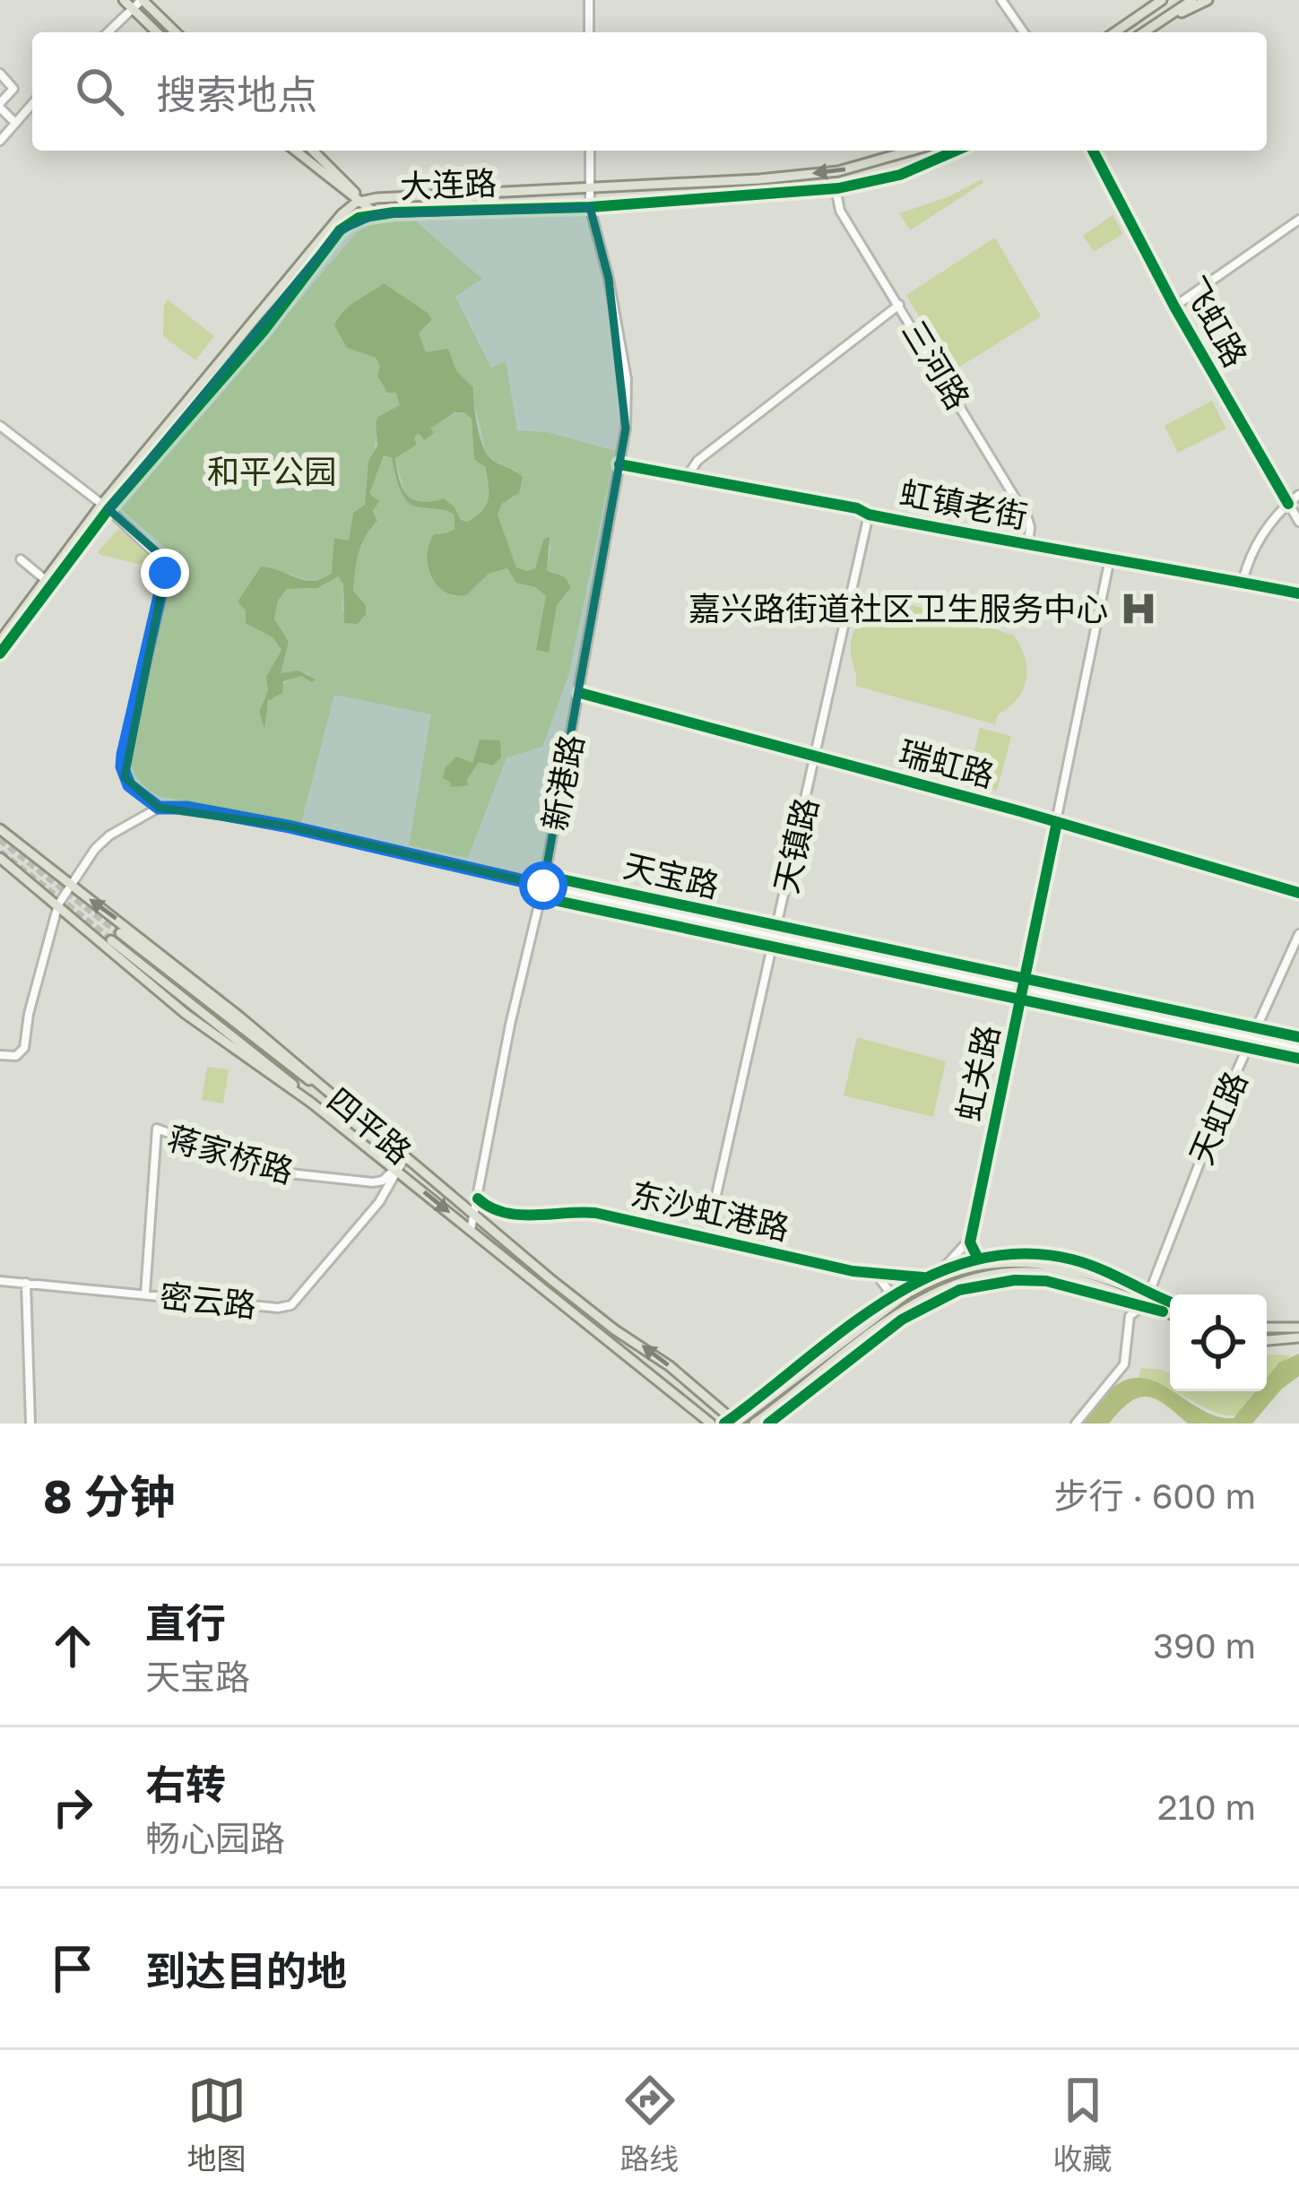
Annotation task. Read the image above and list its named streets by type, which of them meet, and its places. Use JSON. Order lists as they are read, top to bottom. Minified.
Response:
{"streets":{"main road":["大连路","四平路"],"street":["飞虹路","三河路","虹镇老街","瑞虹路","新港路","天镇路","天宝路","虹关路","天虹路","蒋家桥路","东沙虹港路","密云路"]},"crossings":[["大连路","三河路"],["大连路","新港路"],["三河路","虹镇老街"],["虹镇老街","新港路"],["虹镇老街","天镇路"],["虹镇老街","虹关路"],["瑞虹路","新港路"],["瑞虹路","天镇路"],["瑞虹路","虹关路"],["新港路","天宝路"],["新港路","四平路"],["天镇路","天宝路"],["天镇路","东沙虹港路"],["天宝路","虹关路"],["天宝路","天虹路"],["四平路","蒋家桥路"],["四平路","密云路"],["蒋家桥路","密云路"]],"parks":["和平公园"],"places":{"hospital":["嘉兴路街道社区卫生服务中心"]},"page":{"search":"搜索地点","heading":["8 分钟","步行 · 600 m"],"list":[["直行","天宝路","390 m"],["右转","畅心园路","210 m"],"到达目的地"],"nav":["地图","路线","收藏"]}}
